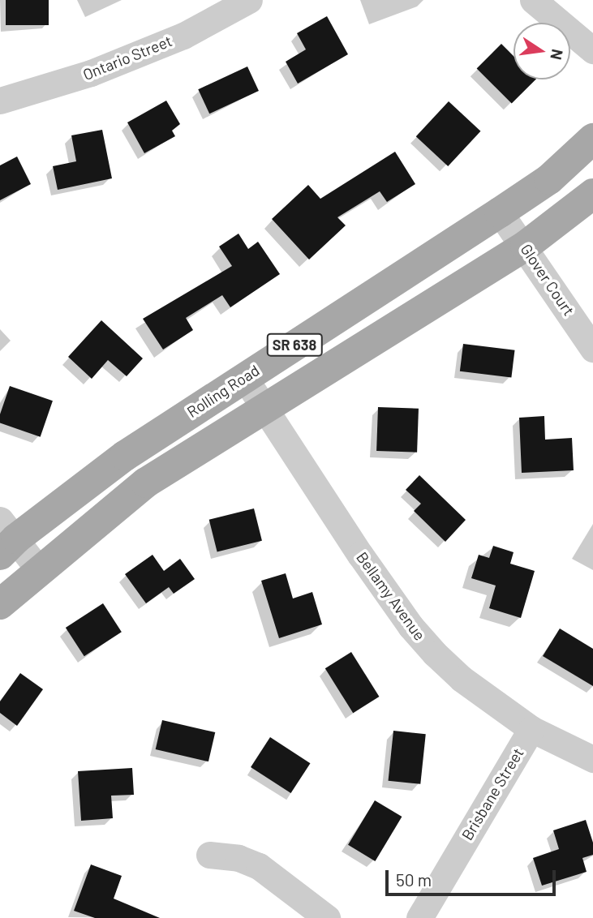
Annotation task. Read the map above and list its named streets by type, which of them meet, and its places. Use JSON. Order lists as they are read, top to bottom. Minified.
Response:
{"streets":{"main road":["SR 638","Rolling Road"],"street":["Ontario Street","Glover Court","Bellamy Avenue","Brisbane Street"]},"crossings":[["Glover Court","SR 638"],["Glover Court","Rolling Road"],["SR 638","Bellamy Avenue"],["Rolling Road","Bellamy Avenue"],["Bellamy Avenue","Brisbane Street"]],"scale_bar":"50 m","north":"right"}
